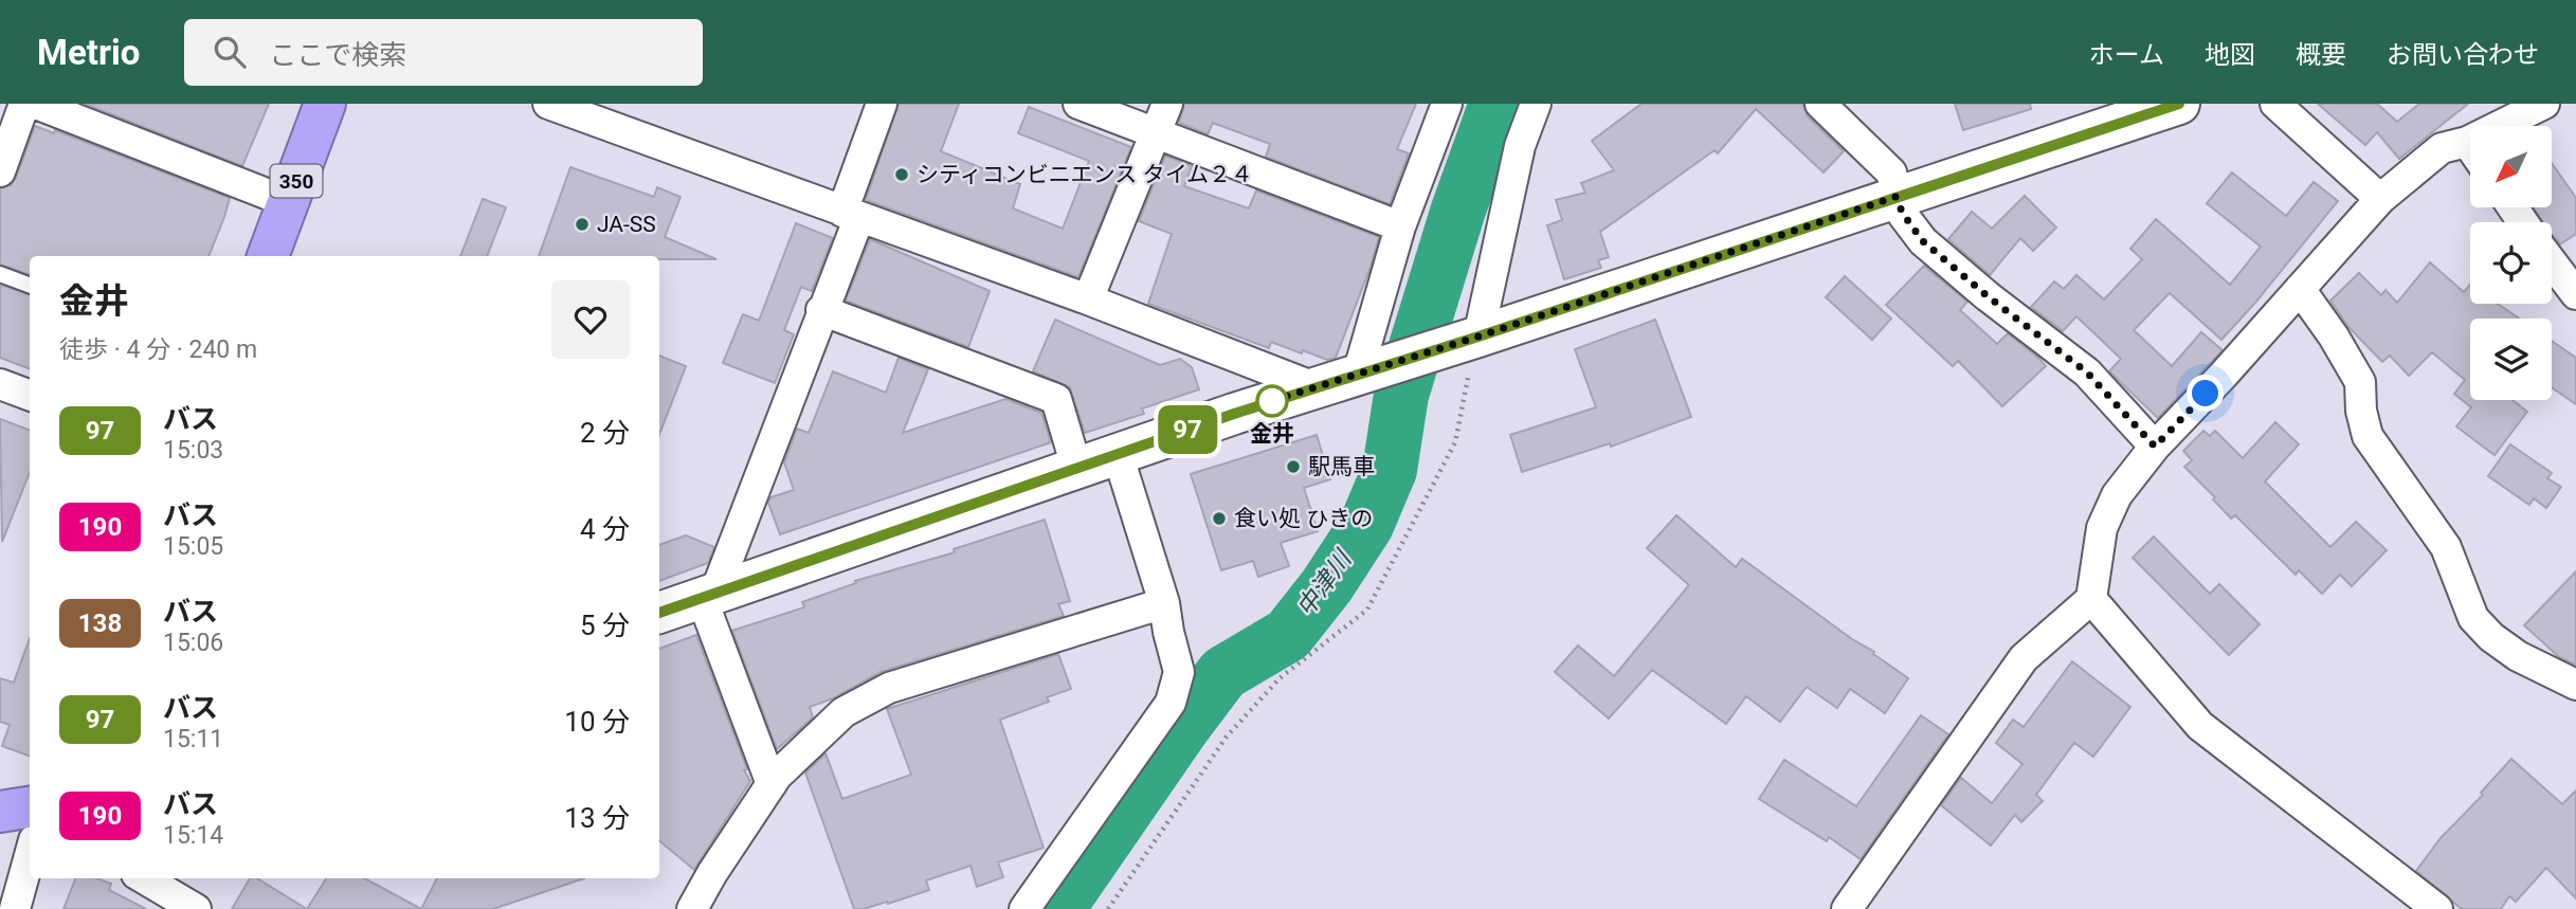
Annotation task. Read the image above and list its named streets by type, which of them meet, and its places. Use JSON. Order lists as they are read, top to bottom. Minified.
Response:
{"streets":{"highway":["350"]},"water":["中津川"],"places":["シティコンビニエンス タイム２４","JA-SS","金井","駅馬車","食い処 ひきの"],"lines":["bus line 97"],"north":"bottom left","page":{"header":"Metrio","search":"ここで検索","nav":["ホーム","地図","概要","お問い合わせ"],"on_map":"97","heading":["金井","徒歩 · 4 分 · 240 m"],"list":[{"mark":"97","name":"バス","note":"15:03","value":"2 分"},{"mark":"190","name":"バス","note":"15:05","value":"4 分"},{"mark":"138","name":"バス","note":"15:06","value":"5 分"},{"mark":"97","name":"バス","note":"15:11","value":"10 分"},{"mark":"190","name":"バス","note":"15:14","value":"13 分"}]}}
